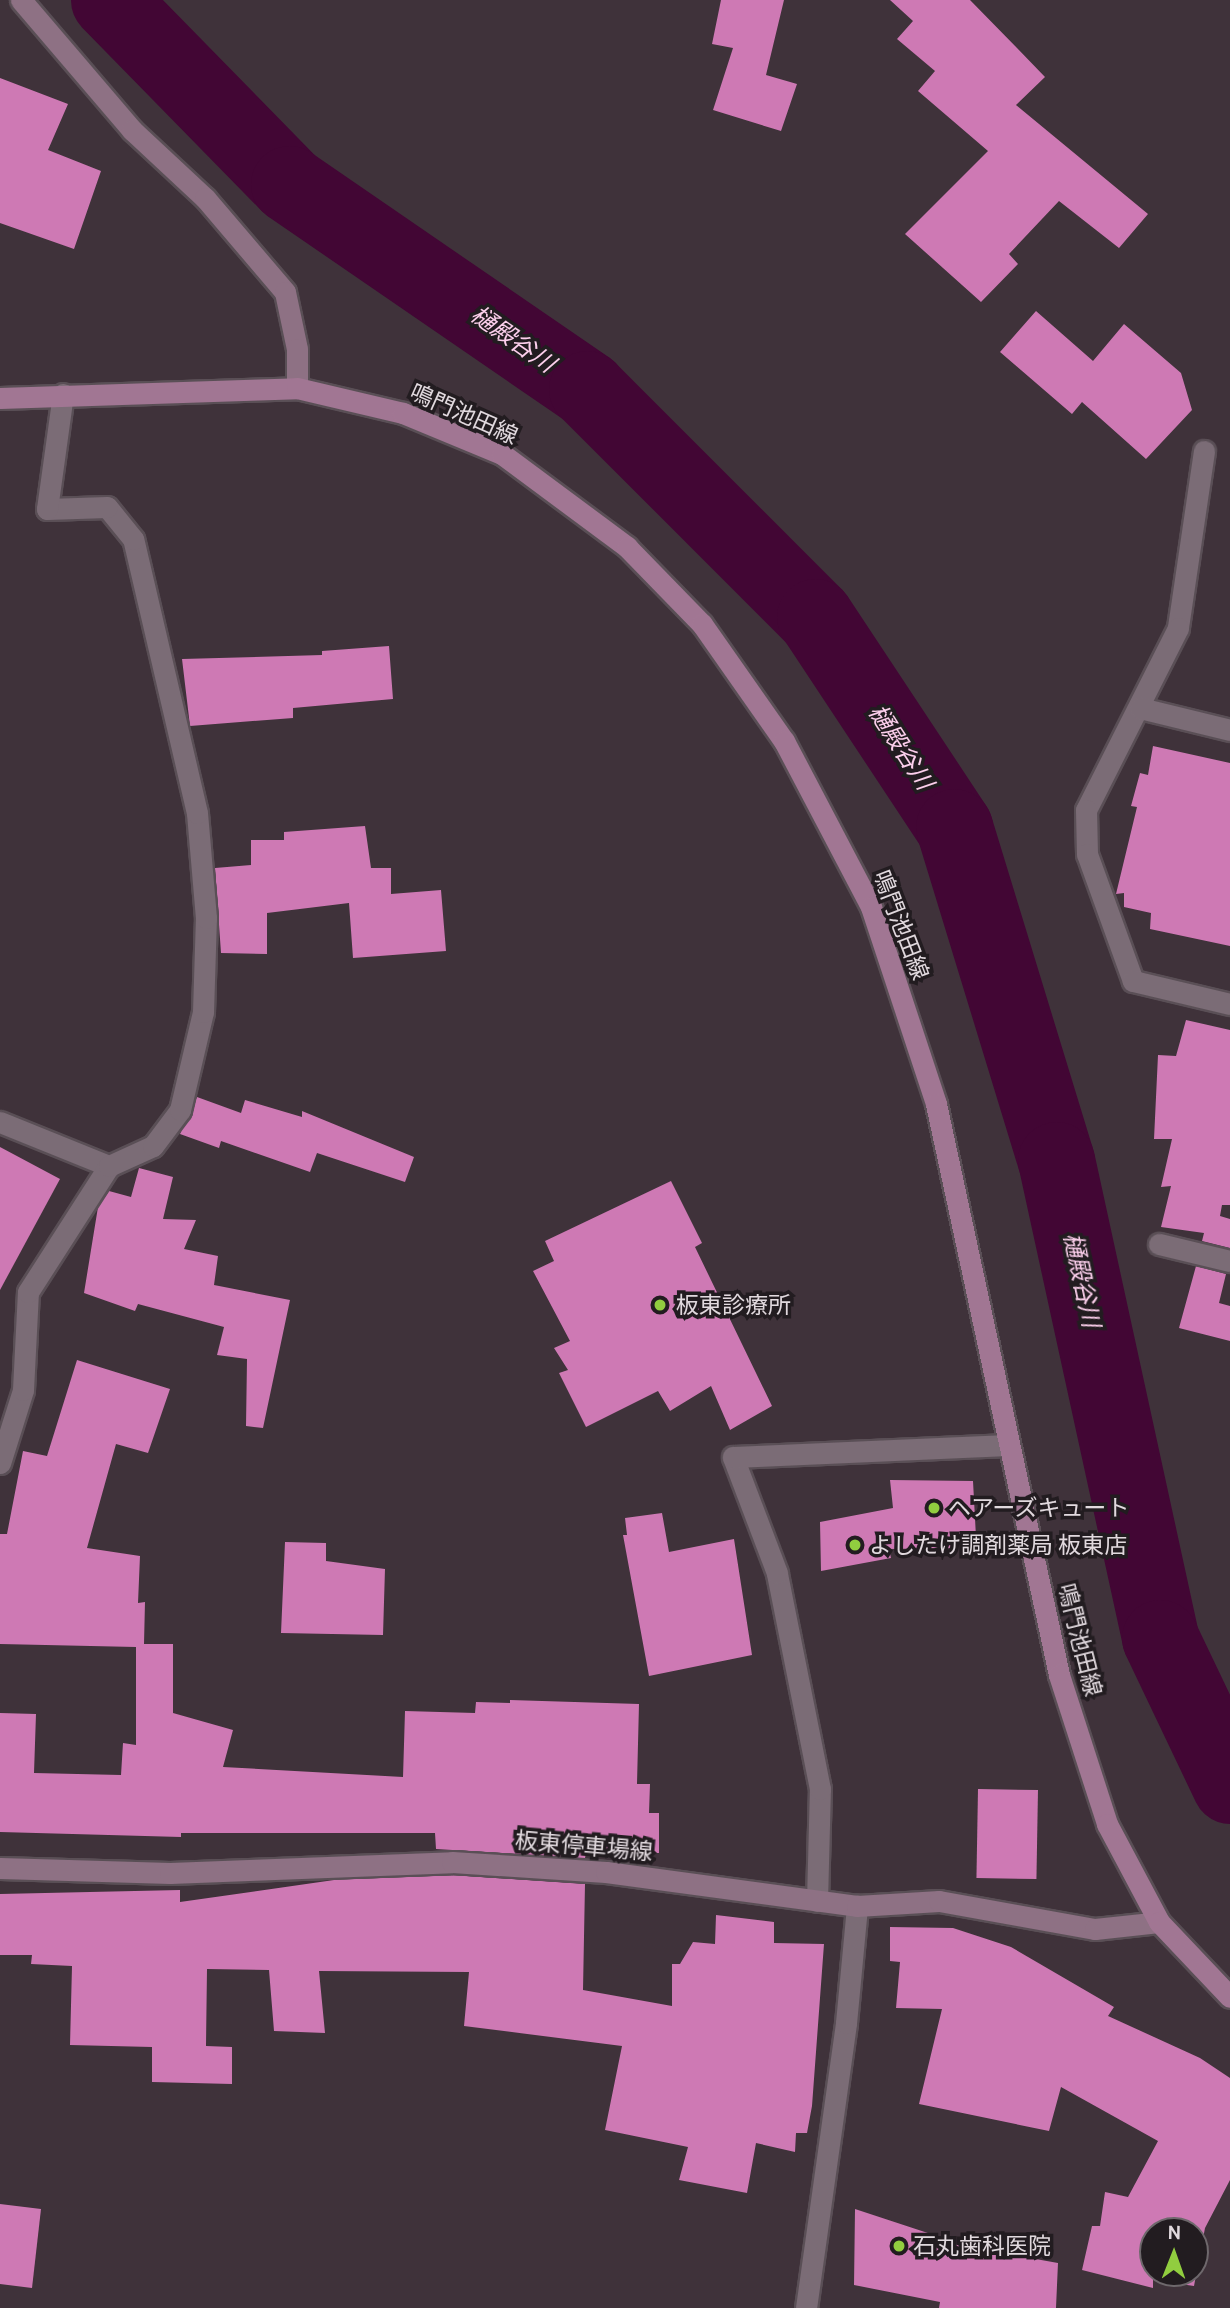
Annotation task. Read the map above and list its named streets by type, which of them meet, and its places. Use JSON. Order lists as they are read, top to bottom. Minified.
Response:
{"streets":{"main road":["鳴門池田線","板東停車場線"]},"crossings":[["鳴門池田線","板東停車場線"]],"water":["樋殿谷川"],"places":["板東診療所","ヘアーズキュート","よしたけ調剤薬局 板東店","石丸歯科医院"],"north":"top"}
